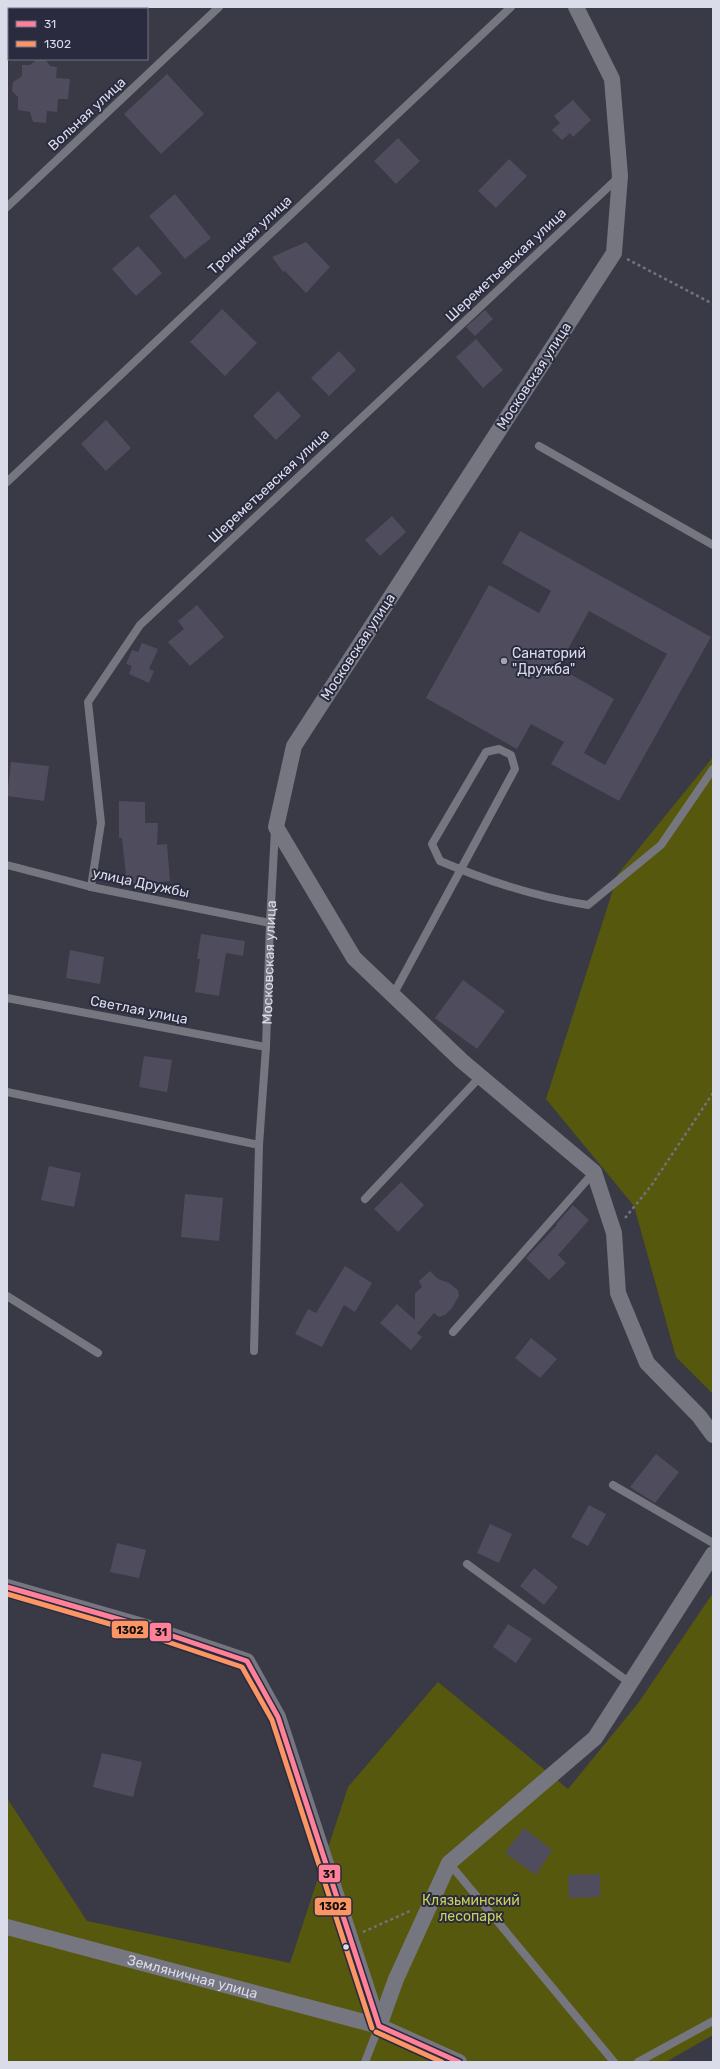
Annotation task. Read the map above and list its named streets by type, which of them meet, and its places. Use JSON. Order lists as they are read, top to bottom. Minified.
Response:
{"streets":{"street":["Московская улица","Земляничная улица"],"lane":["Вольная улица","Троицкая улица","Шереметьевская улица","улица Дружбы","Светлая улица"]},"crossings":[["Шереметьевская улица","Московская улица"],["Шереметьевская улица","улица Дружбы"],["Московская улица","улица Дружбы"],["Московская улица","Светлая улица"]],"parks":["Клязьминский лесопарк"],"places":["Санаторий \"Дружба\""],"lines":["transit line 31","transit line 1302"],"legend":["31","1302"]}
